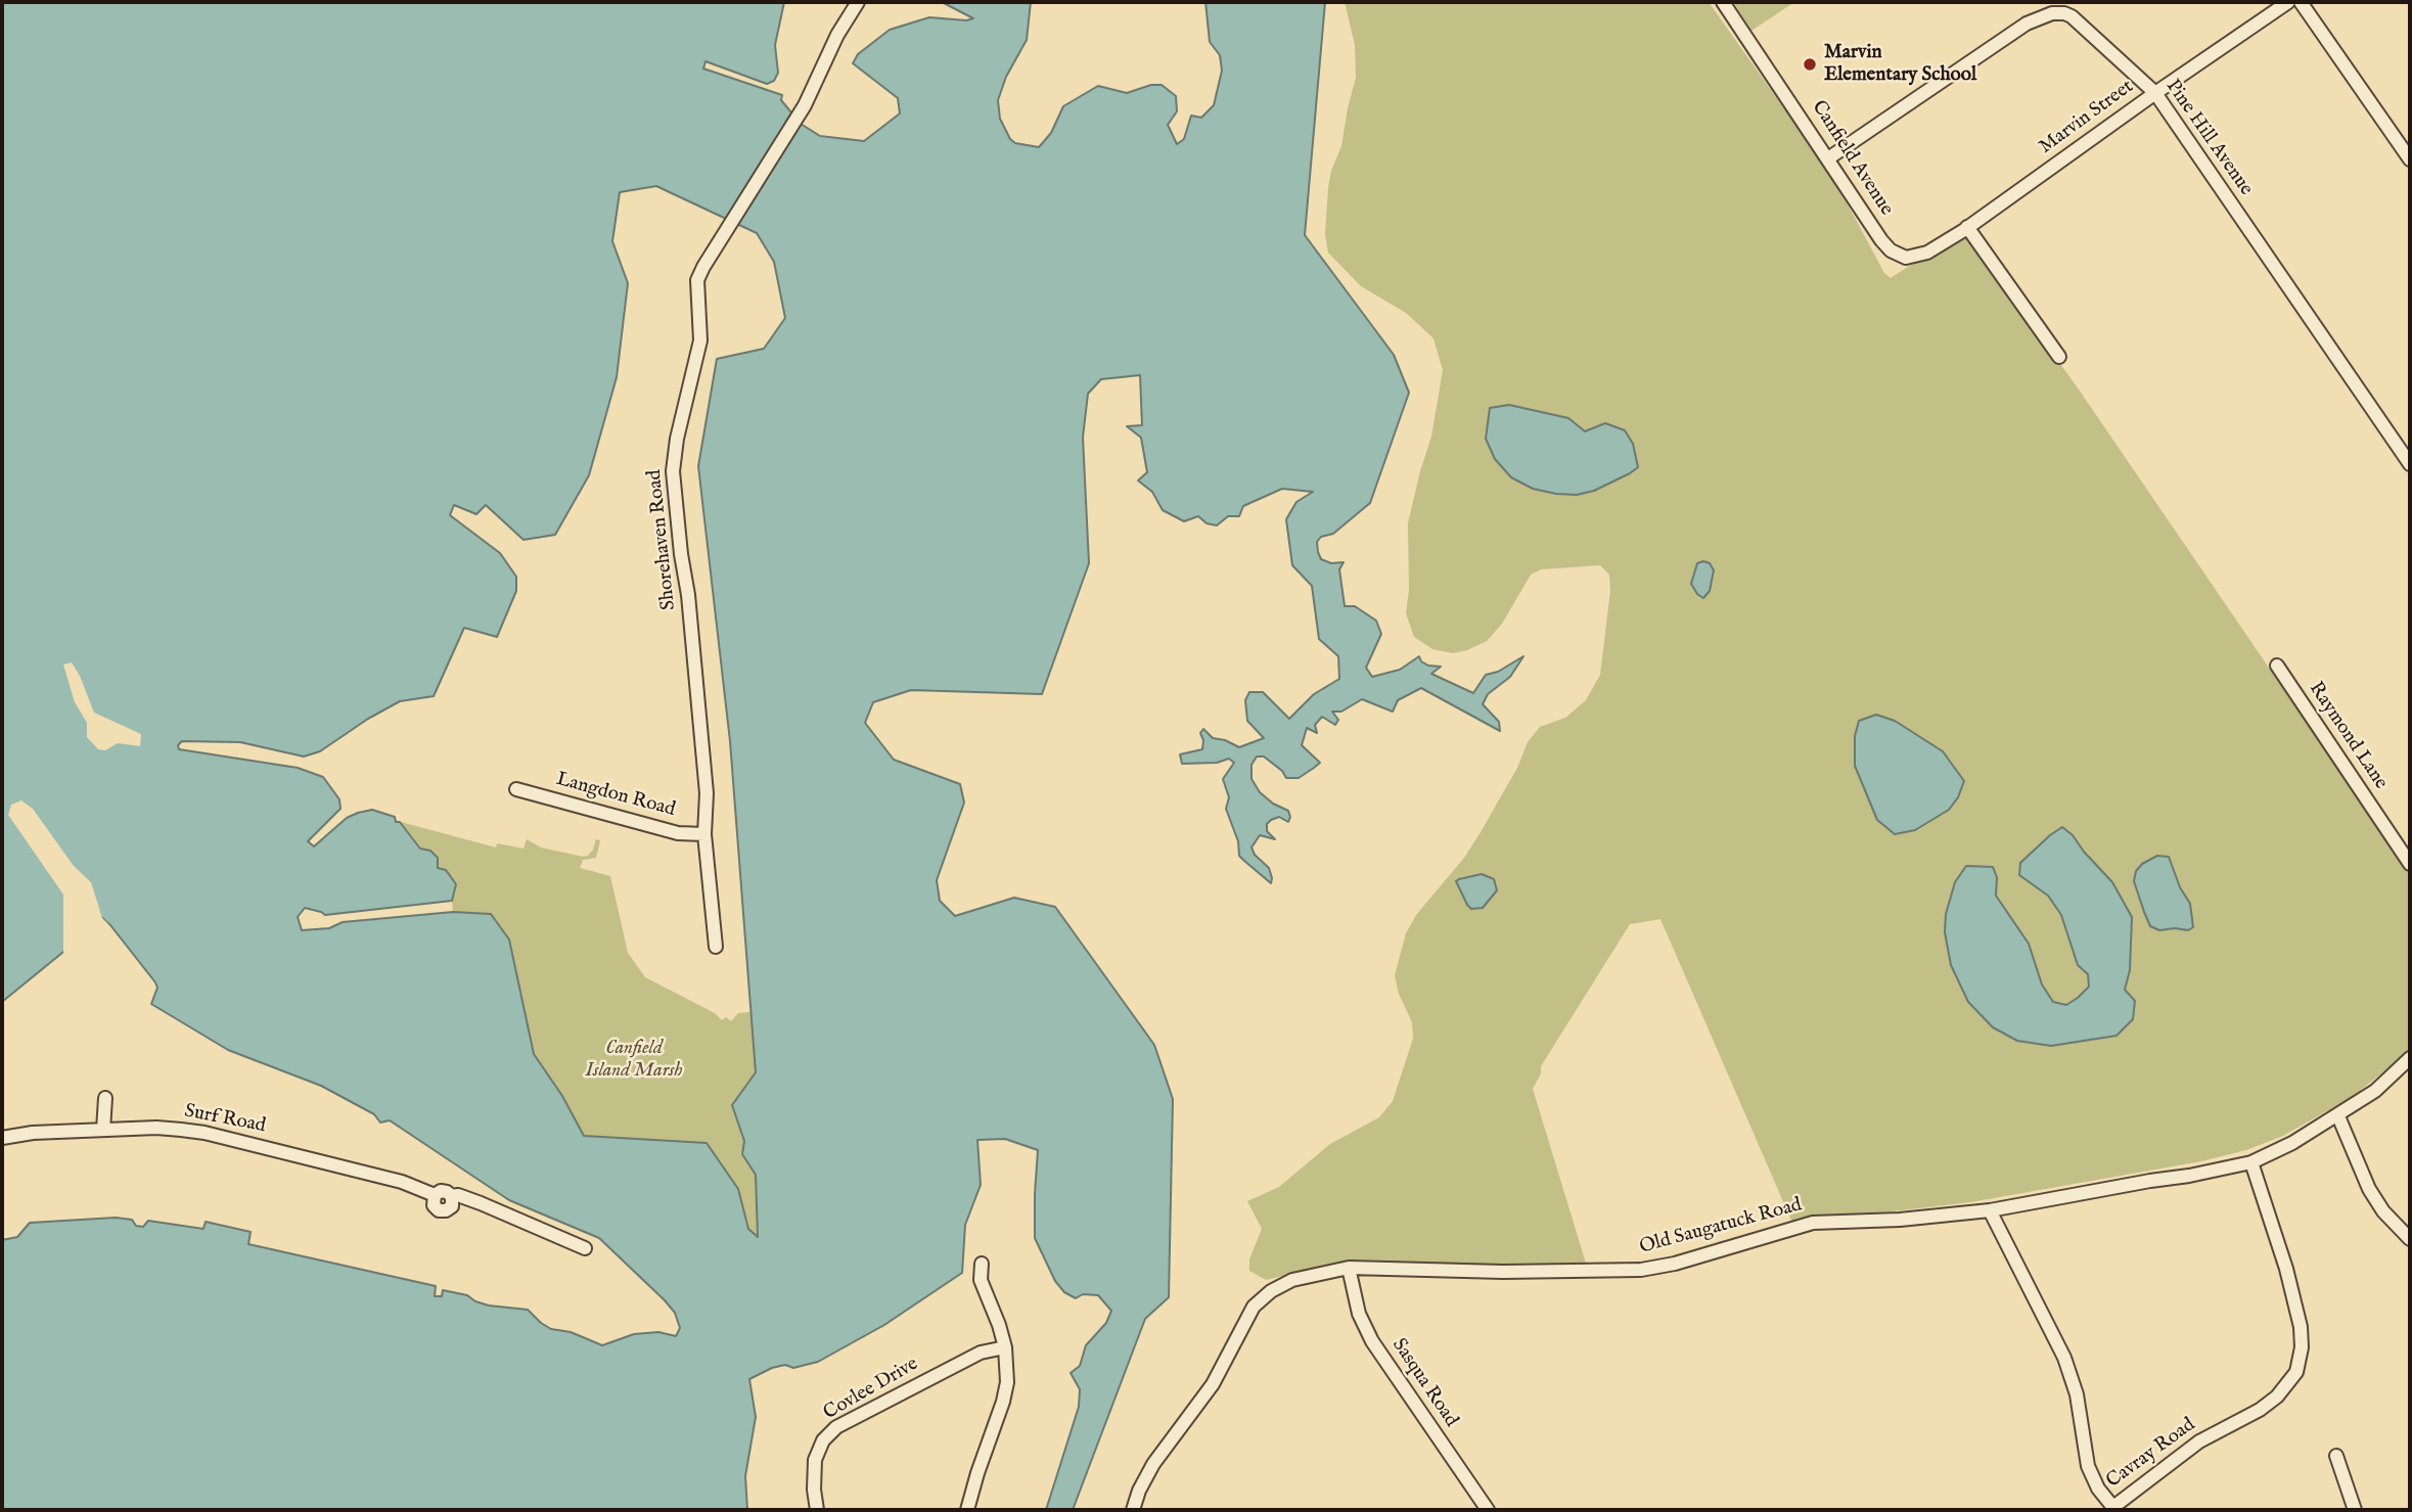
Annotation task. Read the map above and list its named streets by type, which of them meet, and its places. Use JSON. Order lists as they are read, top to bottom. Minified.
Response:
{"streets":{"street":["Marvin Street","Pine Hill Avenue","Canfield Avenue","Shorehaven Road","Raymond Lane","Langdon Road","Surf Road","Old Saugatuck Road","Sasqua Road","Covlee Drive","Cavray Road"]},"crossings":[["Marvin Street","Pine Hill Avenue"],["Marvin Street","Canfield Avenue"],["Pine Hill Avenue","Canfield Avenue"],["Shorehaven Road","Langdon Road"],["Old Saugatuck Road","Sasqua Road"],["Old Saugatuck Road","Cavray Road"]],"parks":["Canfield Island Marsh"],"places":["Marvin Elementary School"]}
